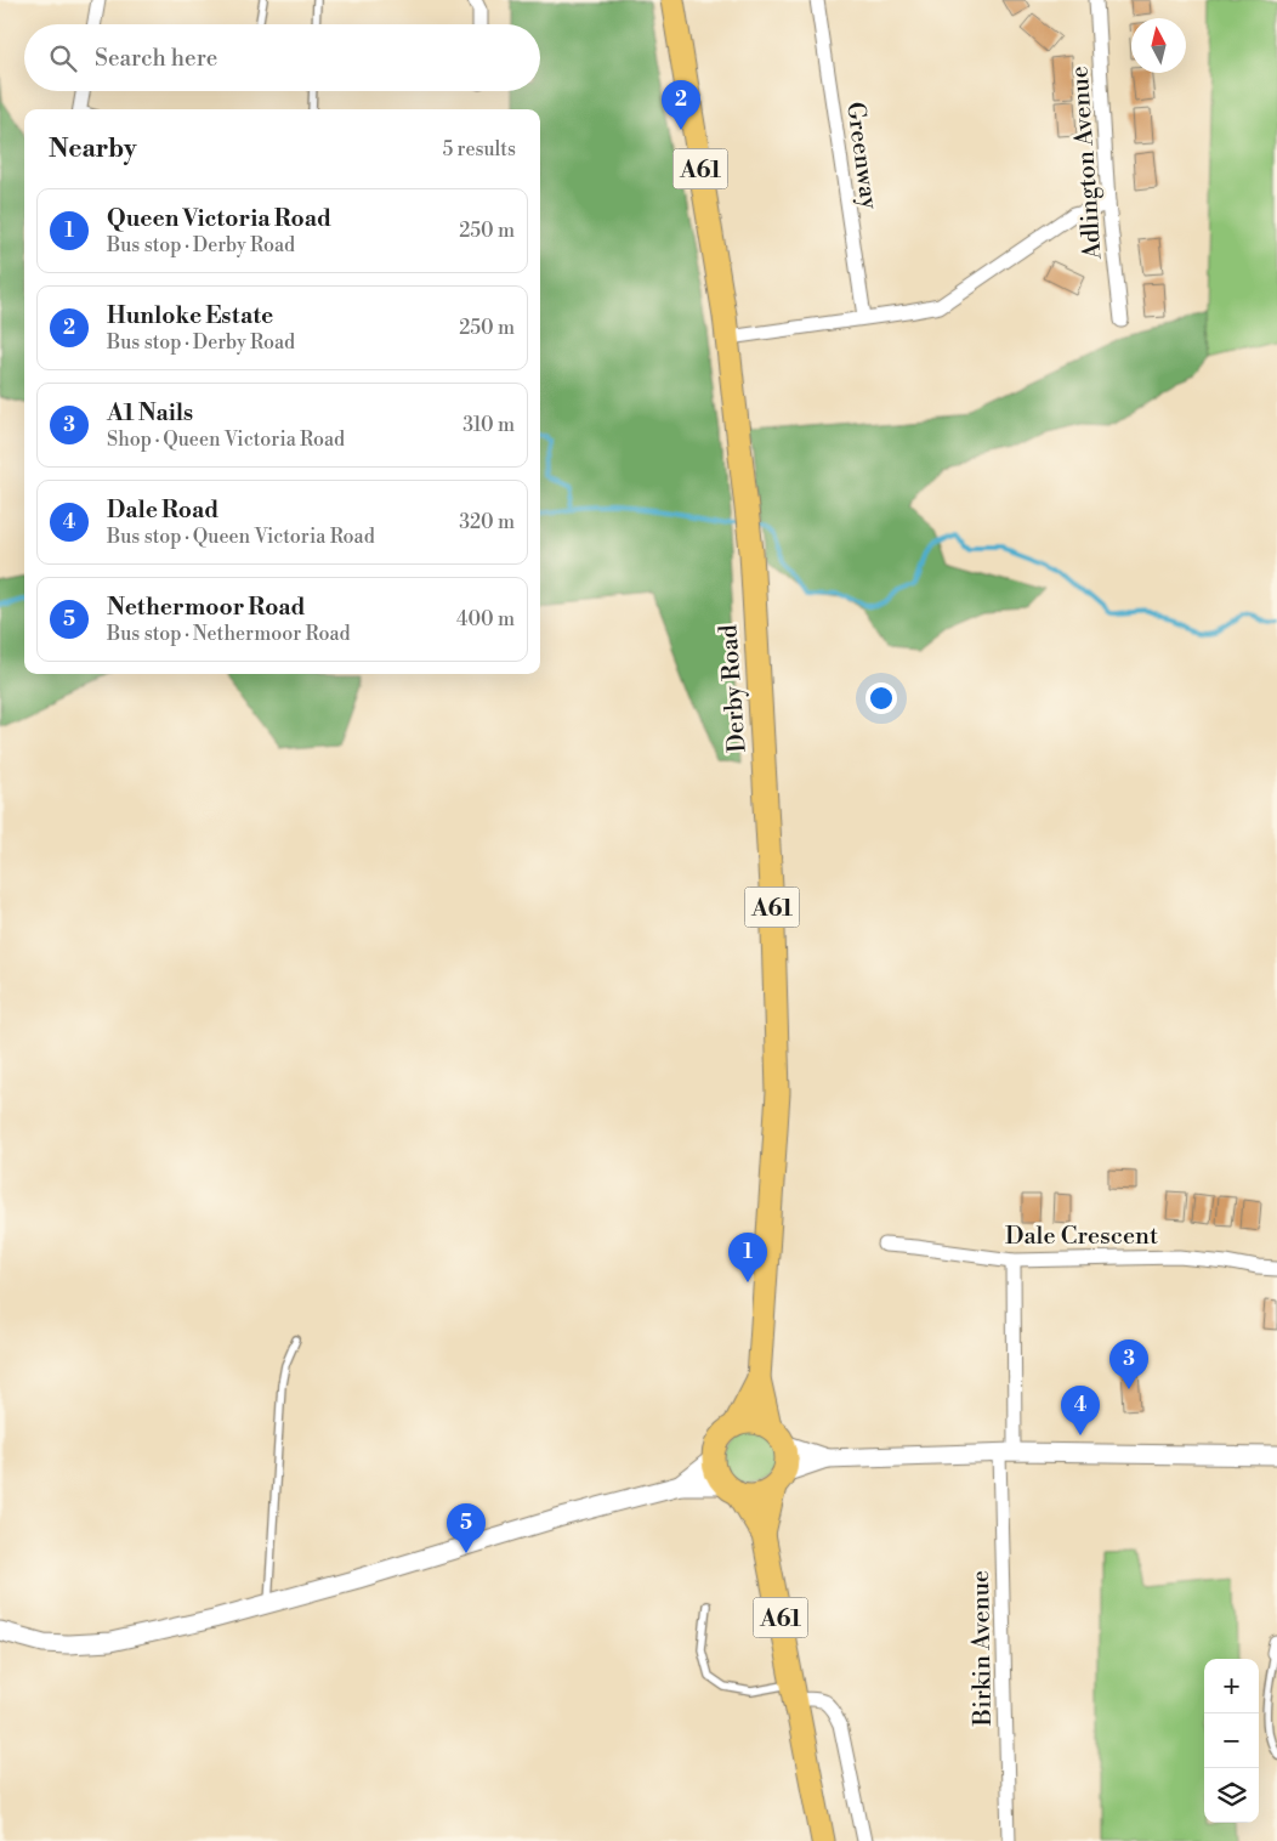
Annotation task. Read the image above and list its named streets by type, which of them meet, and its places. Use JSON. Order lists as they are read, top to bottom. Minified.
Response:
{"streets":{"highway":["A61","Derby Road"],"street":["Greenway","Adlington Avenue","Dale Crescent","Birkin Avenue"]},"crossings":[["A61","Derby Road"],["Dale Crescent","Birkin Avenue"]],"north":"top","page":{"search":"Search here","pins":["2","1","3","4","5"],"heading":["Nearby","5 results"],"list":[{"mark":"1","name":"Queen Victoria Road","note":"Bus stop · Derby Road","value":"250 m"},{"mark":"2","name":"Hunloke Estate","note":"Bus stop · Derby Road","value":"250 m"},{"mark":"3","name":"A1 Nails","note":"Shop · Queen Victoria Road","value":"310 m"},{"mark":"4","name":"Dale Road","note":"Bus stop · Queen Victoria Road","value":"320 m"},{"mark":"5","name":"Nethermoor Road","note":"Bus stop · Nethermoor Road","value":"400 m"}],"map_buttons":["+","−"]}}
